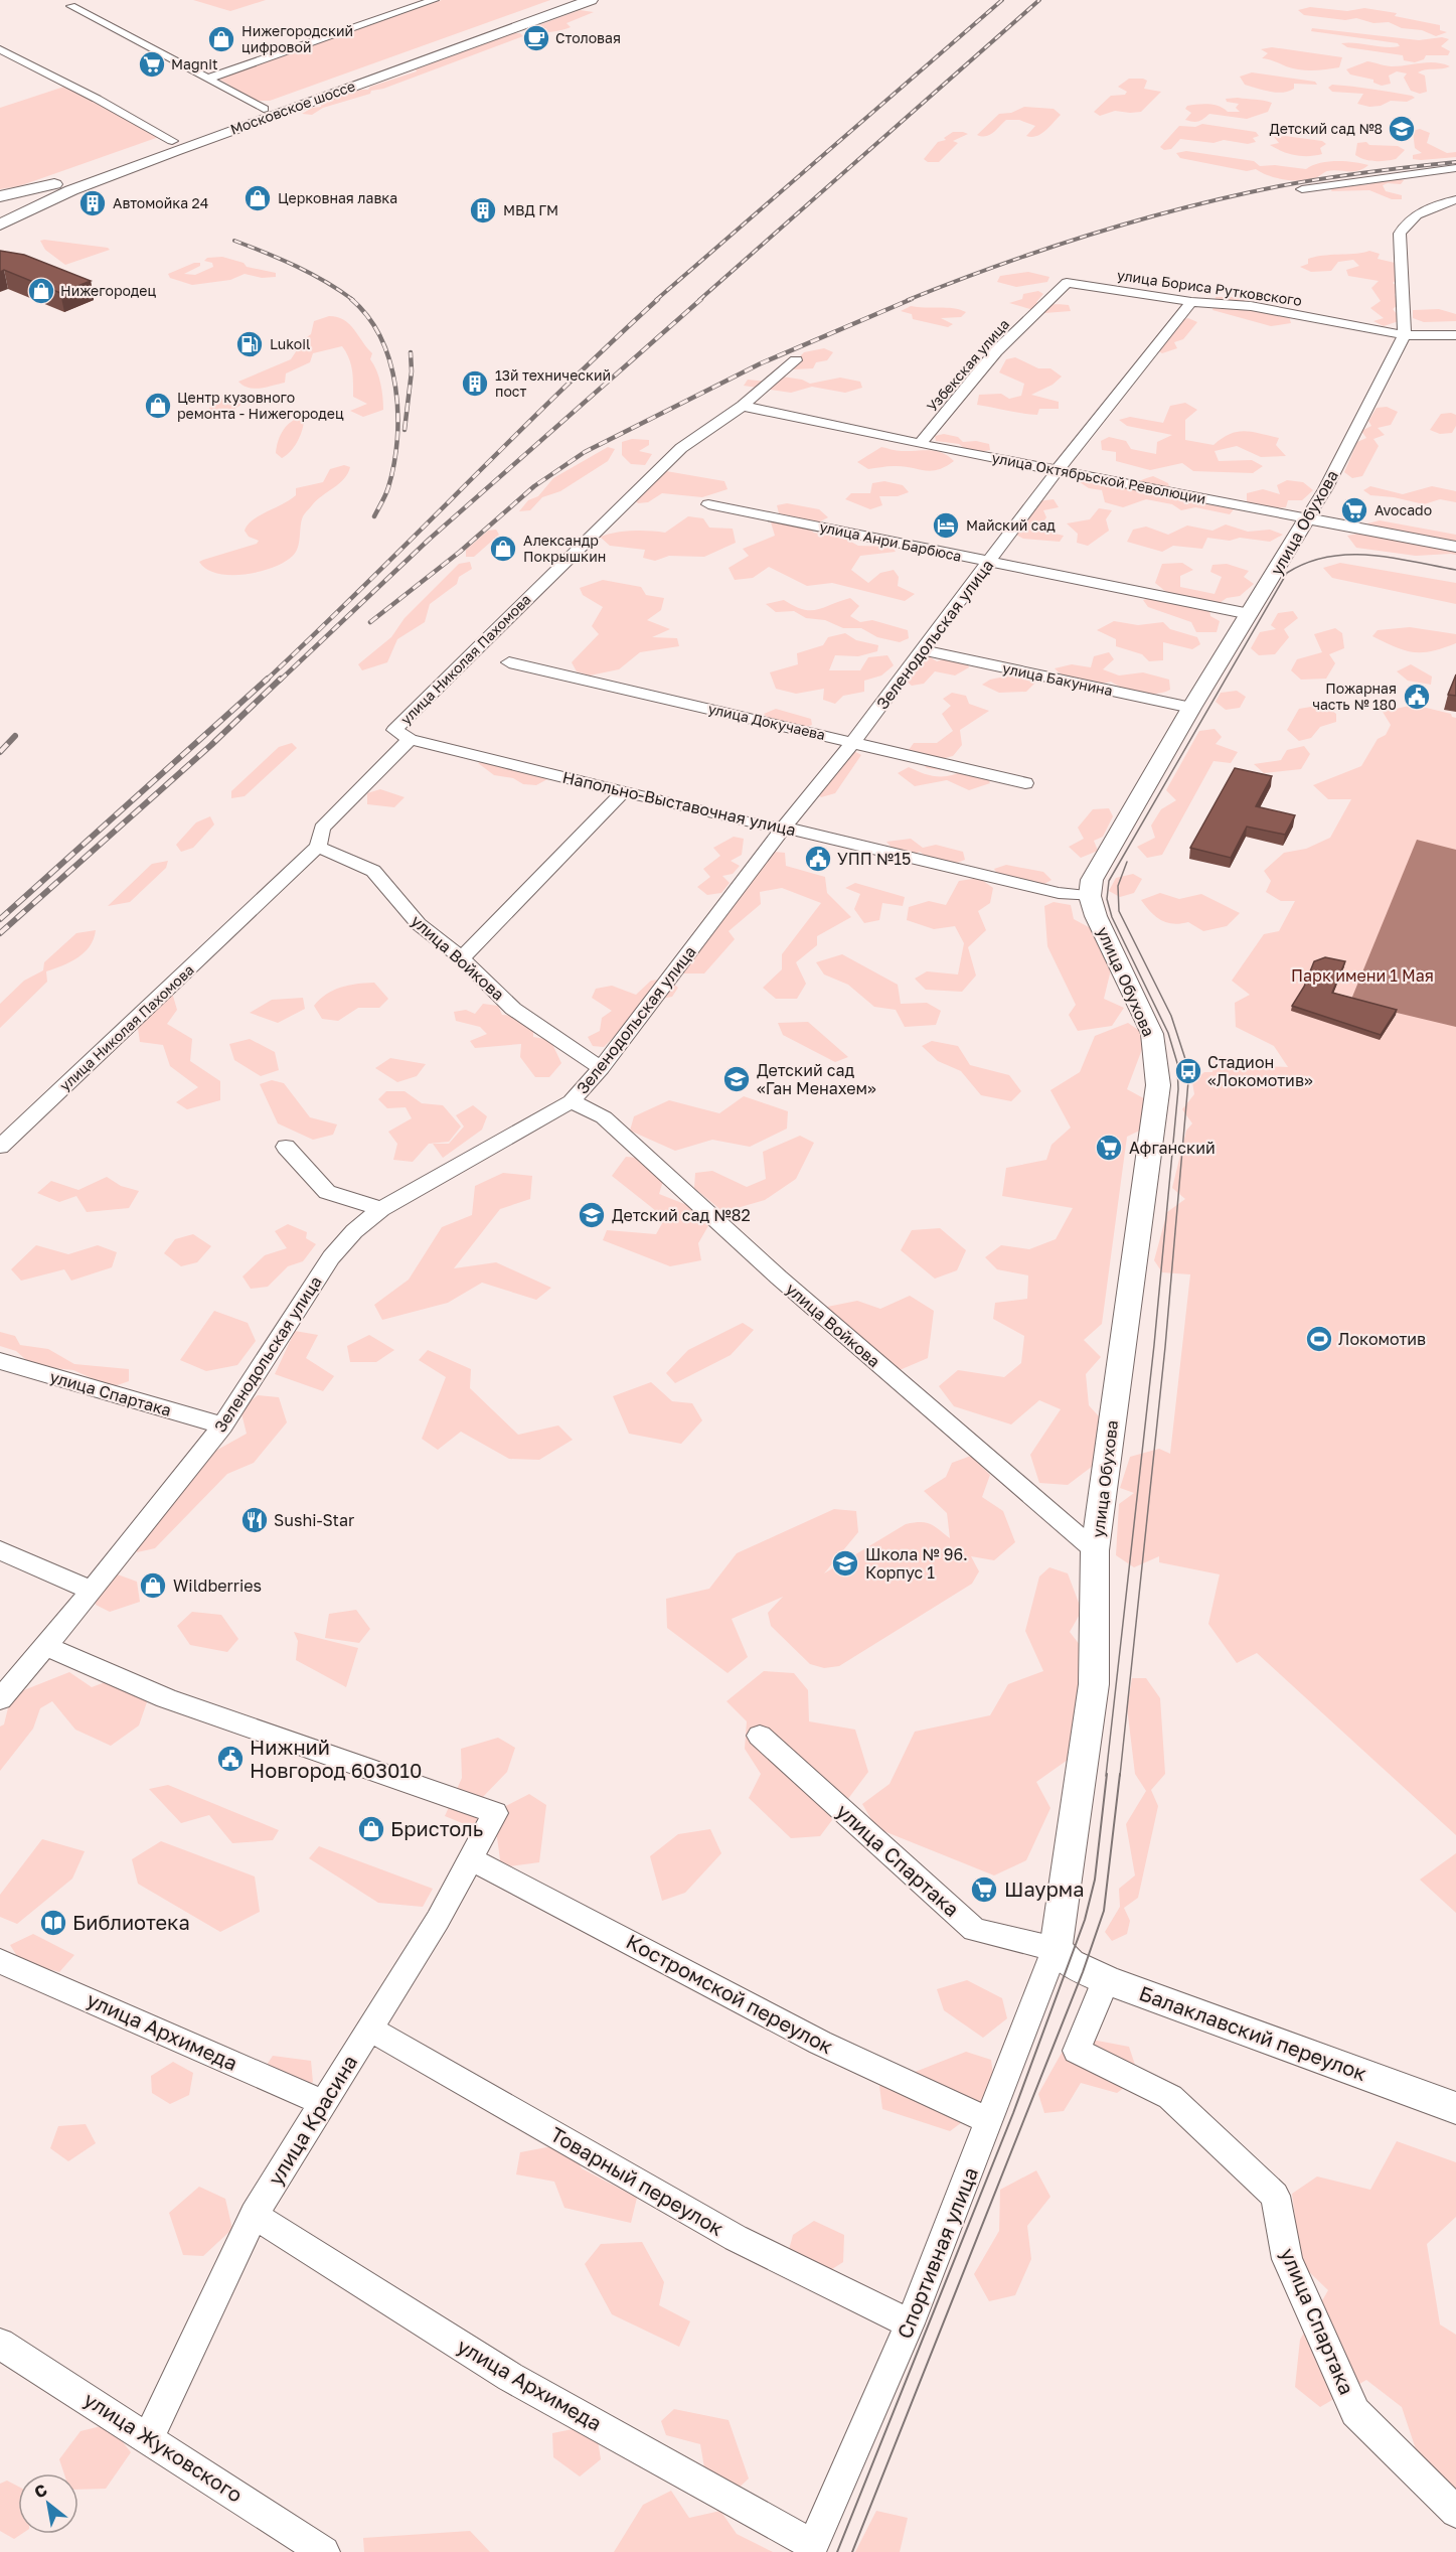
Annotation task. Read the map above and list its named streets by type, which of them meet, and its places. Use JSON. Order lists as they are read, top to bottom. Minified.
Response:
{"streets":{"main road":["Московское шоссе"],"street":["улица Бориса Рутковского","Узбекская улица","улица Октябрьской Революции","улица Обухова","улица Анри Барбюса","Зеленодольская улица","улица Николая Пахомова","улица Бакунина","улица Докучаева","Напольно-Выставочная улица","улица Войкова","улица Спартака","Костромской переулок","улица Архимеда","Балаклавский переулок","улица Красина","Товарный переулок","Спортивная улица","улица Жуковского"]},"crossings":[["улица Бориса Рутковского","Узбекская улица"],["улица Бориса Рутковского","улица Обухова"],["улица Бориса Рутковского","Зеленодольская улица"],["Узбекская улица","улица Октябрьской Революции"],["улица Октябрьской Революции","улица Обухова"],["улица Октябрьской Революции","Зеленодольская улица"],["улица Октябрьской Революции","улица Николая Пахомова"],["улица Обухова","улица Анри Барбюса"],["улица Обухова","улица Бакунина"],["улица Обухова","Напольно-Выставочная улица"],["улица Обухова","улица Войкова"],["улица Обухова","улица Спартака"],["улица Обухова","Балаклавский переулок"],["улица Обухова","Спортивная улица"],["улица Анри Барбюса","Зеленодольская улица"],["Зеленодольская улица","улица Бакунина"],["Зеленодольская улица","улица Докучаева"],["Зеленодольская улица","Напольно-Выставочная улица"],["Зеленодольская улица","улица Войкова"],["Зеленодольская улица","улица Спартака"],["Зеленодольская улица","улица Красина"],["улица Николая Пахомова","Напольно-Выставочная улица"],["улица Николая Пахомова","улица Войкова"],["улица Спартака","Балаклавский переулок"],["улица Спартака","Спортивная улица"],["Костромской переулок","улица Красина"],["Костромской переулок","Спортивная улица"],["улица Архимеда","улица Красина"],["улица Архимеда","Спортивная улица"],["Балаклавский переулок","Спортивная улица"],["улица Красина","Товарный переулок"],["улица Красина","улица Жуковского"],["Товарный переулок","Спортивная улица"]],"parks":["Парк имени 1 Мая"],"places":{"cafe":["Столовая"],"shop":["Нижегородский цифровой","Церковная лавка","Нижегородец","Центр кузовного ремонта - Нижегородец","Александр Покрышкин","Wildberries","Бристоль"],"supermarket":["Magnit","Avocado","Афганский","Шаурма"],"school or university":["Детский сад №8","Детский сад «Ган Менахем»","Детский сад №82","Школа № 96. Корпус 1"],"building":["Автомойка 24","МВД ГМ","13й технический пост"],"fuel station":["Lukoil"],"hotel":["Майский сад"],"public building":["Пожарная часть № 180","УПП №15","Нижний Новгород 603010"],"bus stop":["Стадион «Локомотив»"],"sports":["Локомотив"],"restaurant":["Sushi-Star"],"library":["Библиотека"]},"north":"top left"}
